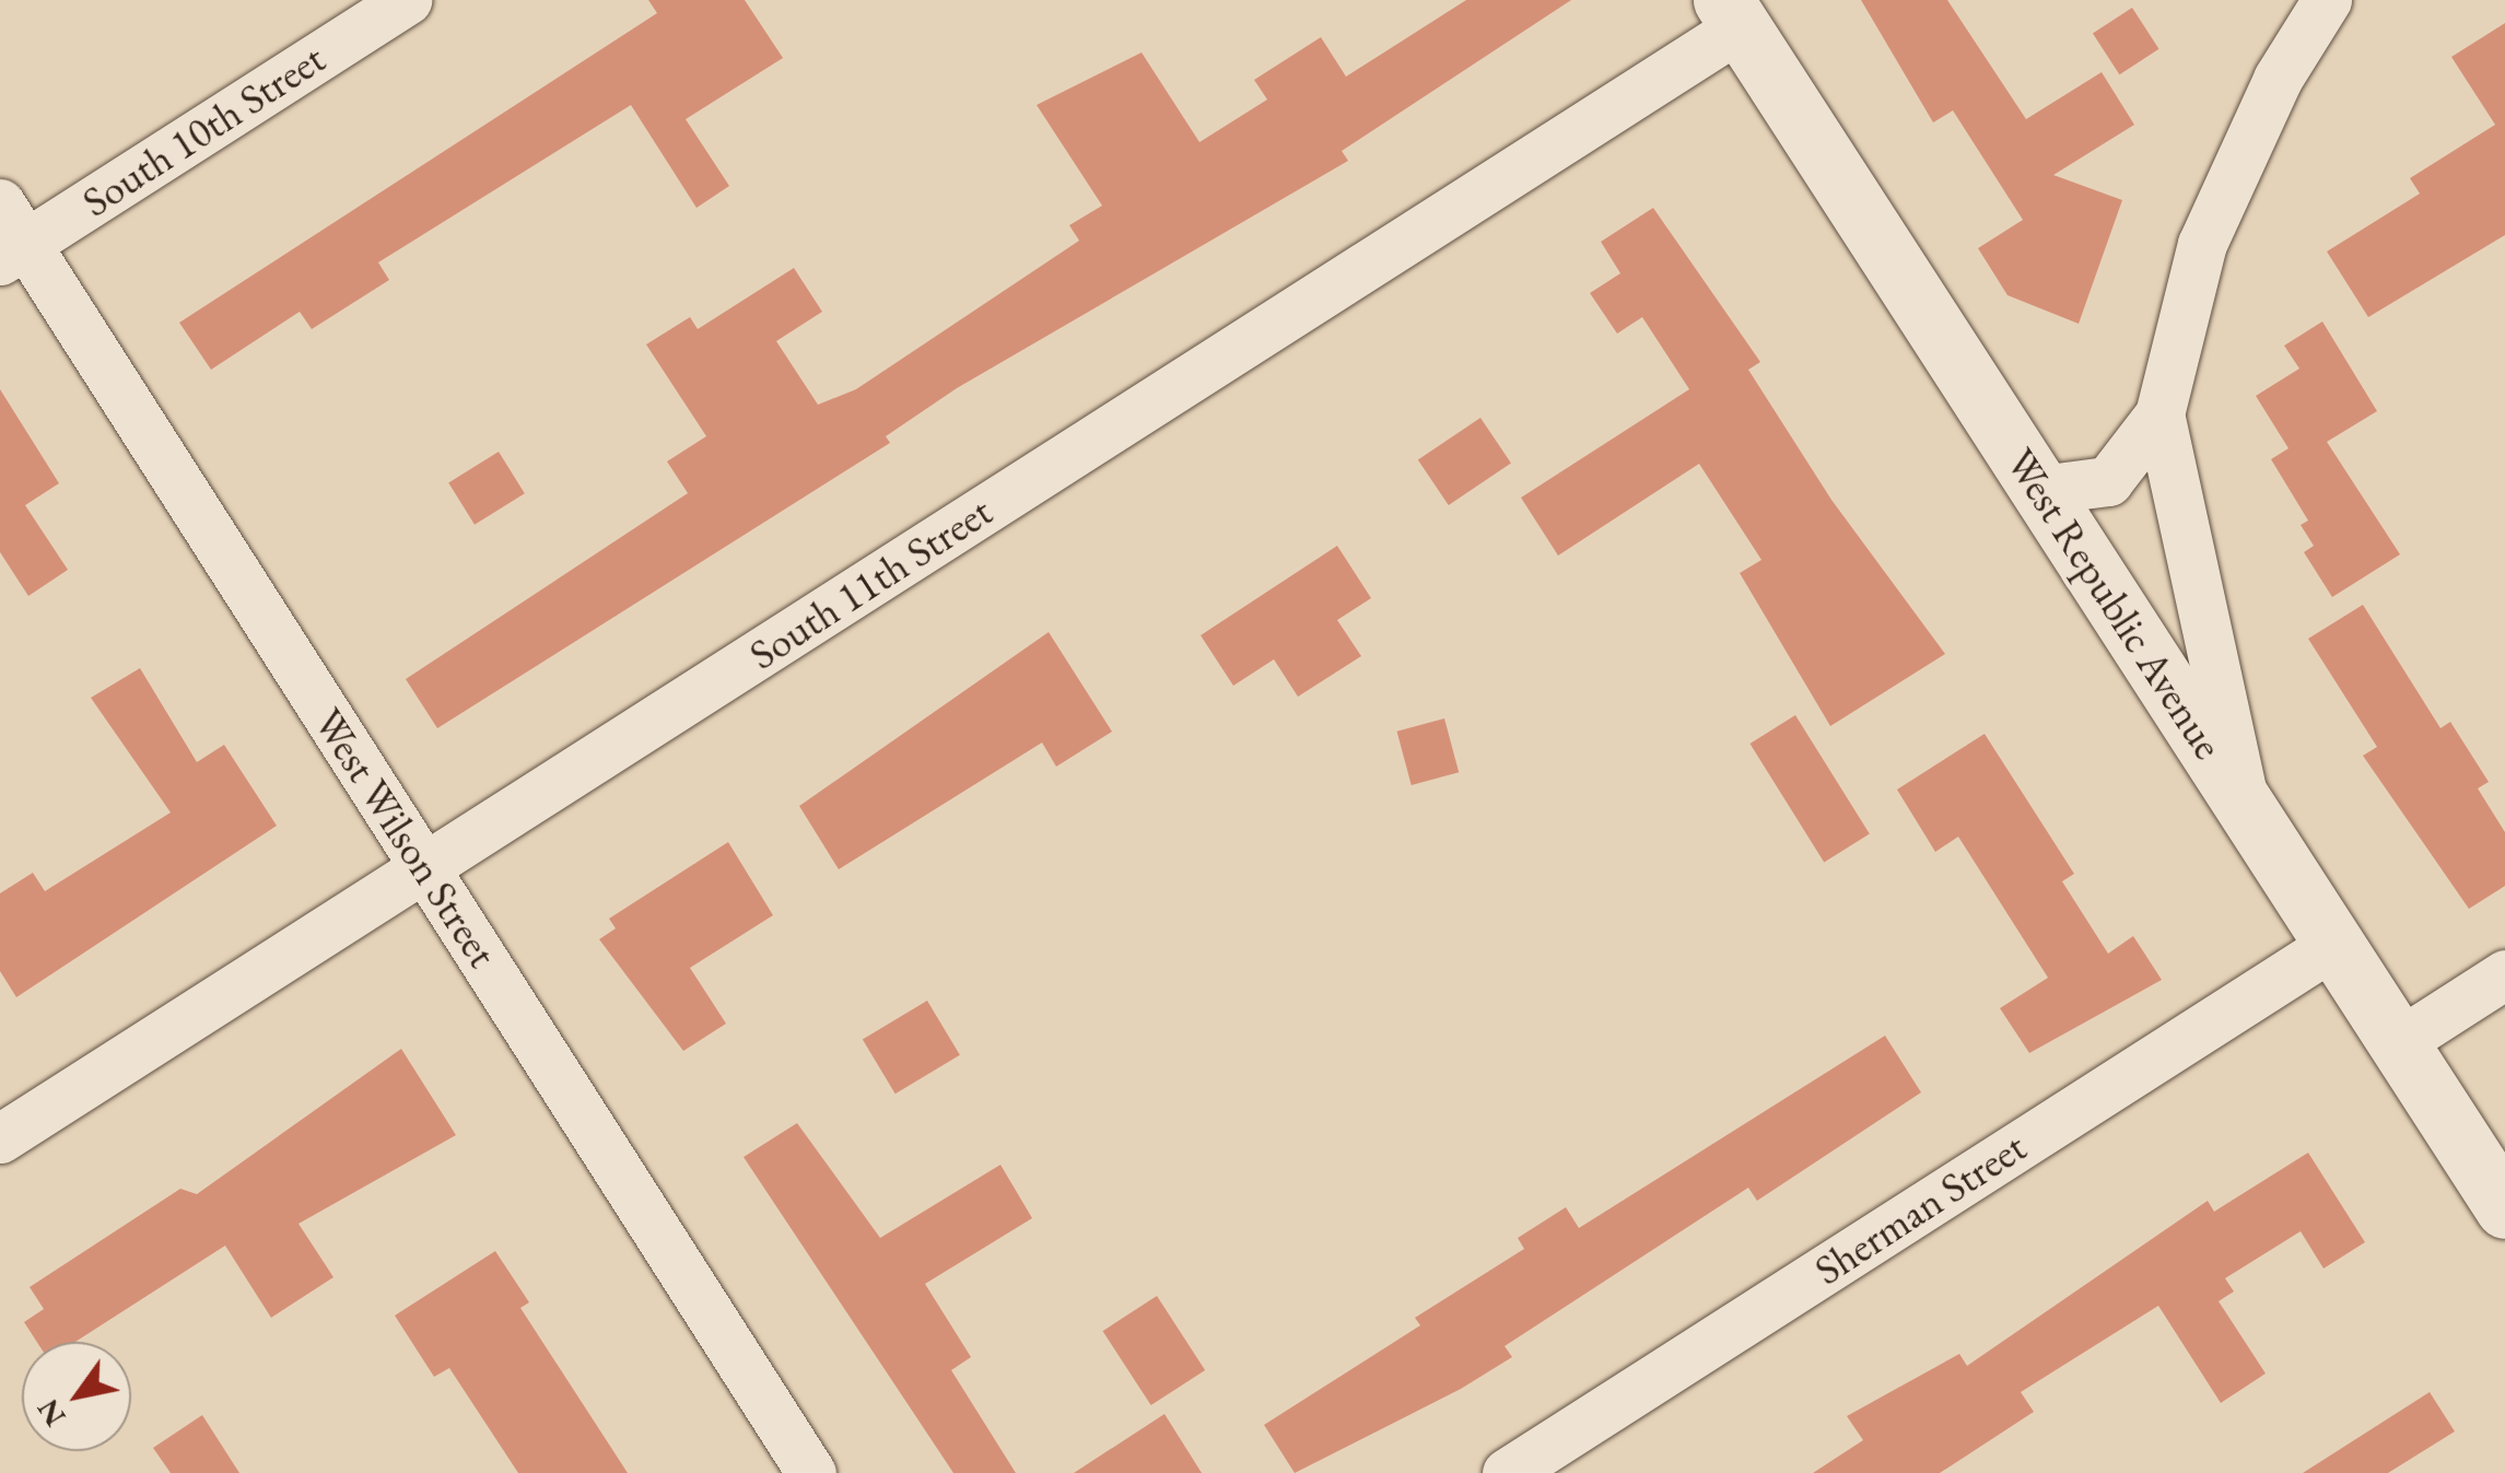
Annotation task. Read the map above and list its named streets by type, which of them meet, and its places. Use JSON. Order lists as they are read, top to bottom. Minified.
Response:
{"streets":{"street":["South 10th Street","South 11th Street","West Republic Avenue","West Wilson Street","Sherman Street"]},"crossings":[["South 10th Street","West Wilson Street"],["South 11th Street","West Republic Avenue"],["South 11th Street","West Wilson Street"],["West Republic Avenue","Sherman Street"]],"north":"bottom left"}
